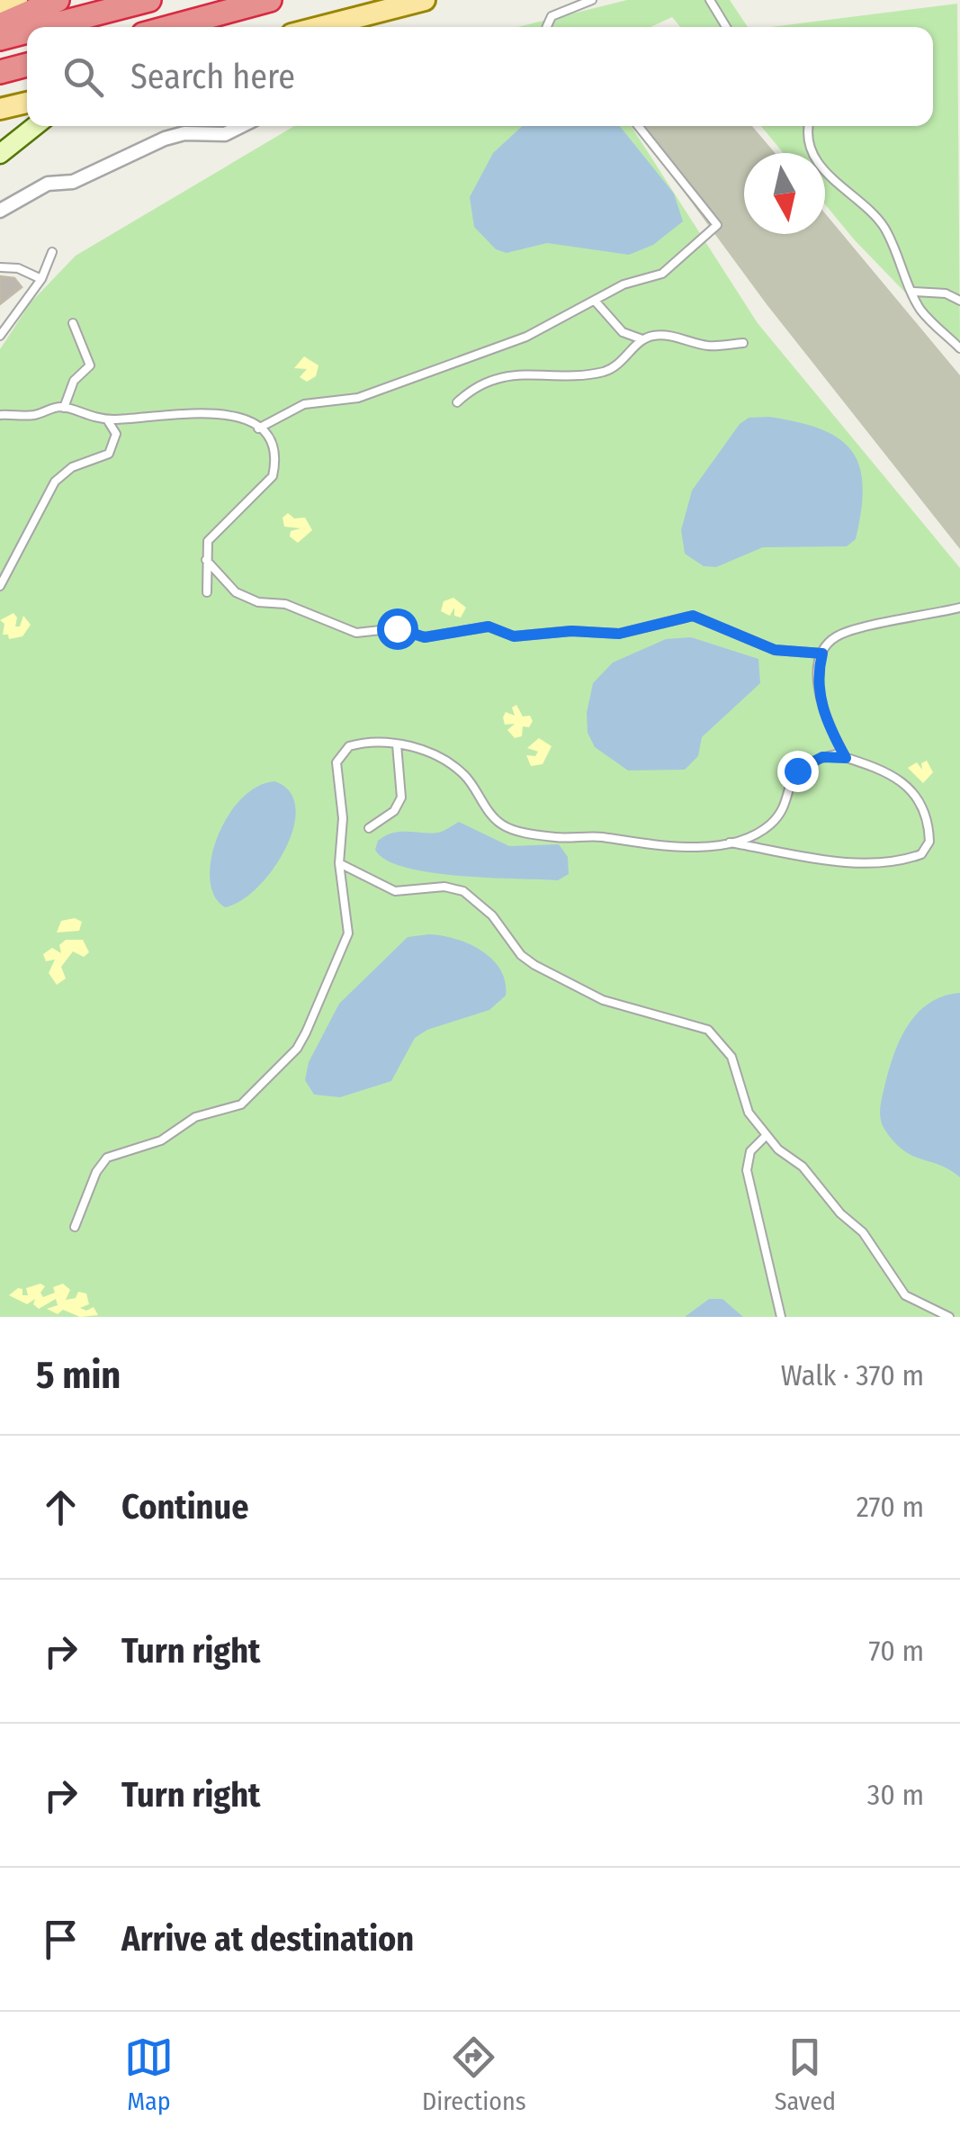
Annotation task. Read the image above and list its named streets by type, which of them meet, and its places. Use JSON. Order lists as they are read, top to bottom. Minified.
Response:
{"north":"bottom","page":{"search":"Search here","heading":["5 min","Walk · 370 m"],"list":[["Continue","270 m"],["Turn right","70 m"],["Turn right","30 m"],"Arrive at destination"],"nav":["Map","Directions","Saved"]}}
